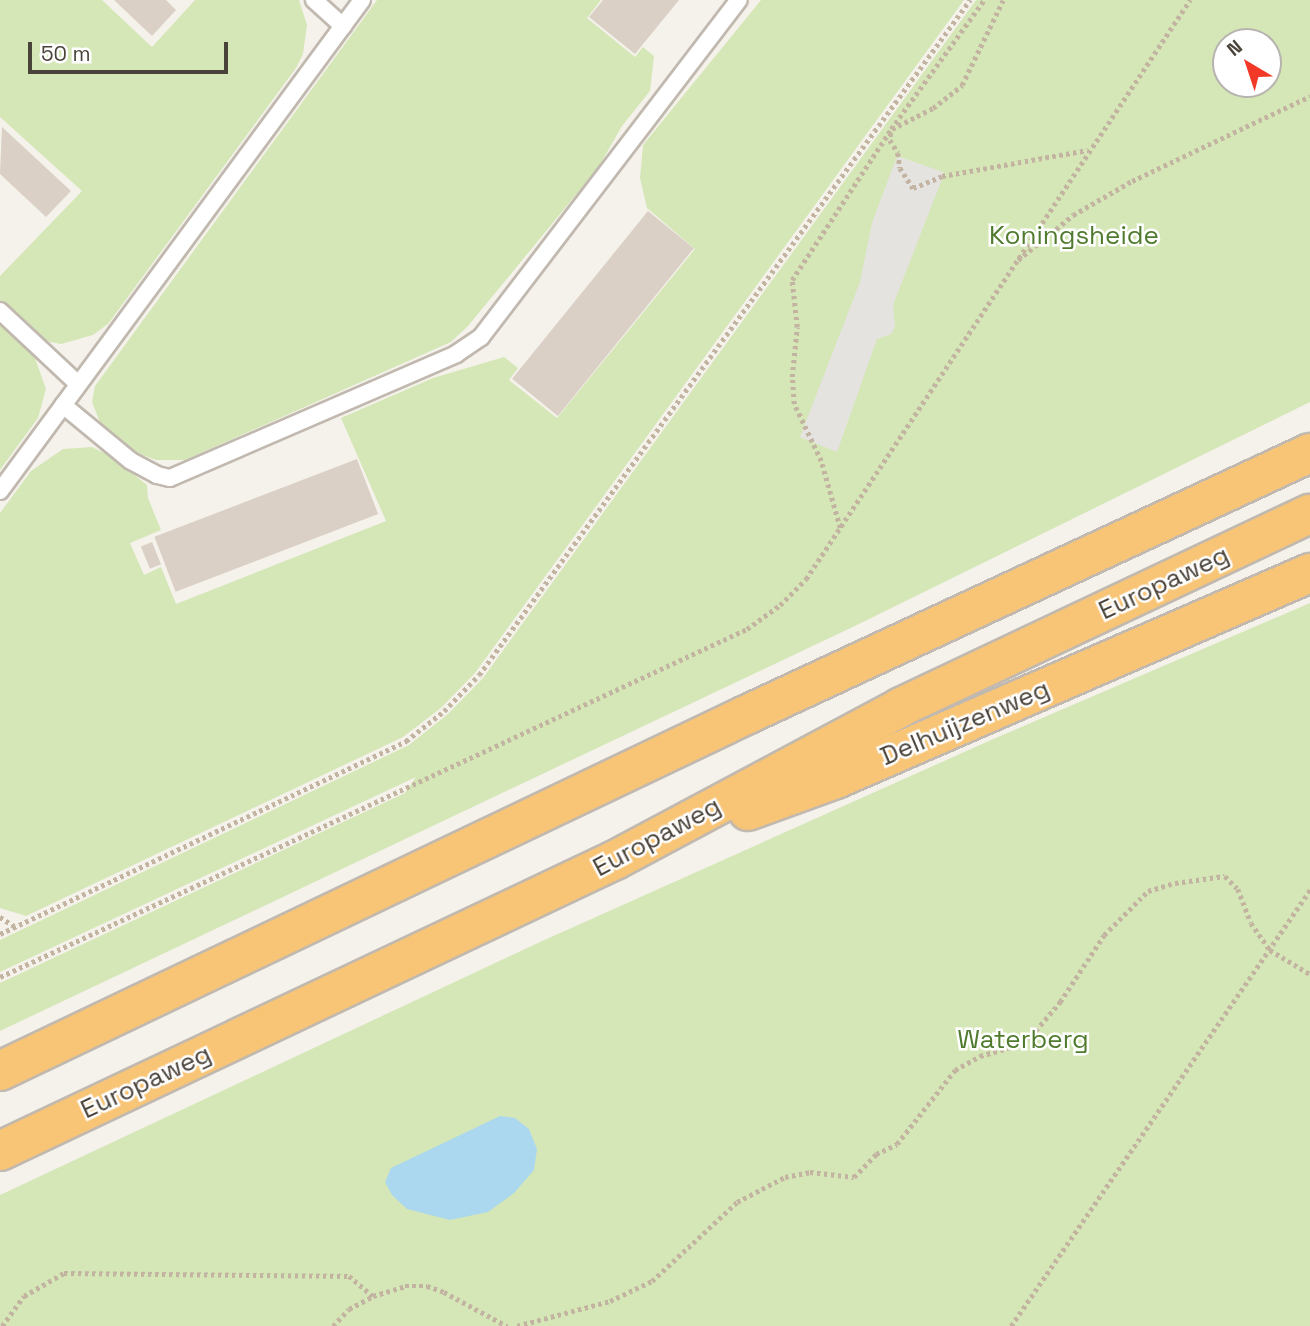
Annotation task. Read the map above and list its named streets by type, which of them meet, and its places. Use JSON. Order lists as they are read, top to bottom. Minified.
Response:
{"streets":{"highway":["Europaweg","Delhuijzenweg"]},"crossings":[["Europaweg","Delhuijzenweg"]],"parks":["Koningsheide","Waterberg"],"scale_bar":"50 m","north":"top left"}
